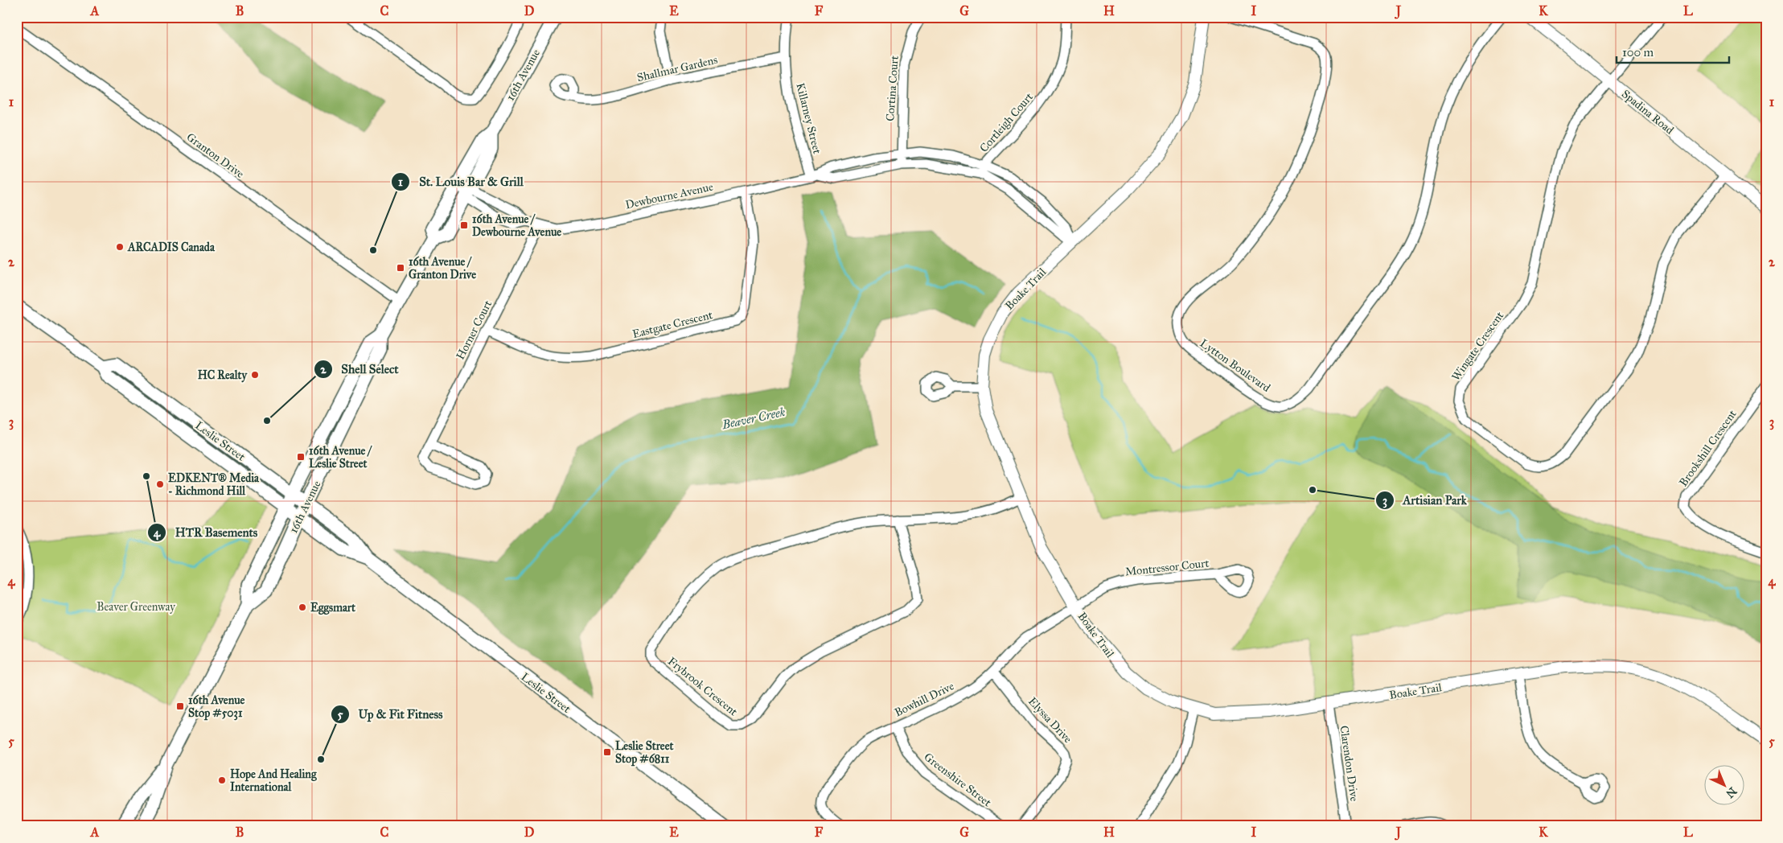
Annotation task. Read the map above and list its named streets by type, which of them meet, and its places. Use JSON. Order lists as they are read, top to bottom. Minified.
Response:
{"streets":{"main road":["16th Avenue","Leslie Street"],"street":["Shallmar Gardens","Cortina Court","Spadina Road","Killarney Street","Cortleigh Court","Granton Drive","Dewbourne Avenue","Boake Trail","Eastgate Crescent","Horner Court","Wingate Crescent","Lytton Boulevard","Brookshill Crescent","Montressor Court","Frybrook Crescent","Bowhill Drive","Elyssa Drive","Clarendon Drive","Greenshire Street"]},"crossings":[["Shallmar Gardens","Killarney Street"],["16th Avenue","Granton Drive"],["16th Avenue","Dewbourne Avenue"],["16th Avenue","Leslie Street"],["Cortina Court","Dewbourne Avenue"],["Spadina Road","Wingate Crescent"],["Killarney Street","Dewbourne Avenue"],["Cortleigh Court","Dewbourne Avenue"],["Dewbourne Avenue","Boake Trail"],["Dewbourne Avenue","Eastgate Crescent"],["Dewbourne Avenue","Horner Court"],["Boake Trail","Montressor Court"],["Boake Trail","Frybrook Crescent"],["Boake Trail","Bowhill Drive"],["Boake Trail","Clarendon Drive"],["Eastgate Crescent","Horner Court"],["Montressor Court","Bowhill Drive"],["Bowhill Drive","Elyssa Drive"],["Bowhill Drive","Greenshire Street"]],"water":["Beaver Creek"],"parks":["Beaver Greenway"],"places":{"transit":["16th Avenue / Dewbourne Avenue","16th Avenue / Granton Drive","16th Avenue / Leslie Street","16th Avenue Stop #5031","Leslie Street Stop #6811"],"other":["ARCADIS Canada","St. Louis Bar & Grill","HC Realty","Shell Select","HTR Basements","EDKENT® Media - Richmond Hill","Artisian Park","Eggsmart","Up & Fit Fitness","Hope And Healing International"]},"scale_bar":"100 m","north":"bottom right","grid":{"columns":["A","B","C","D","E","F","G","H","I","J","K","L"],"rows":["1","2","3","4","5"]}}
